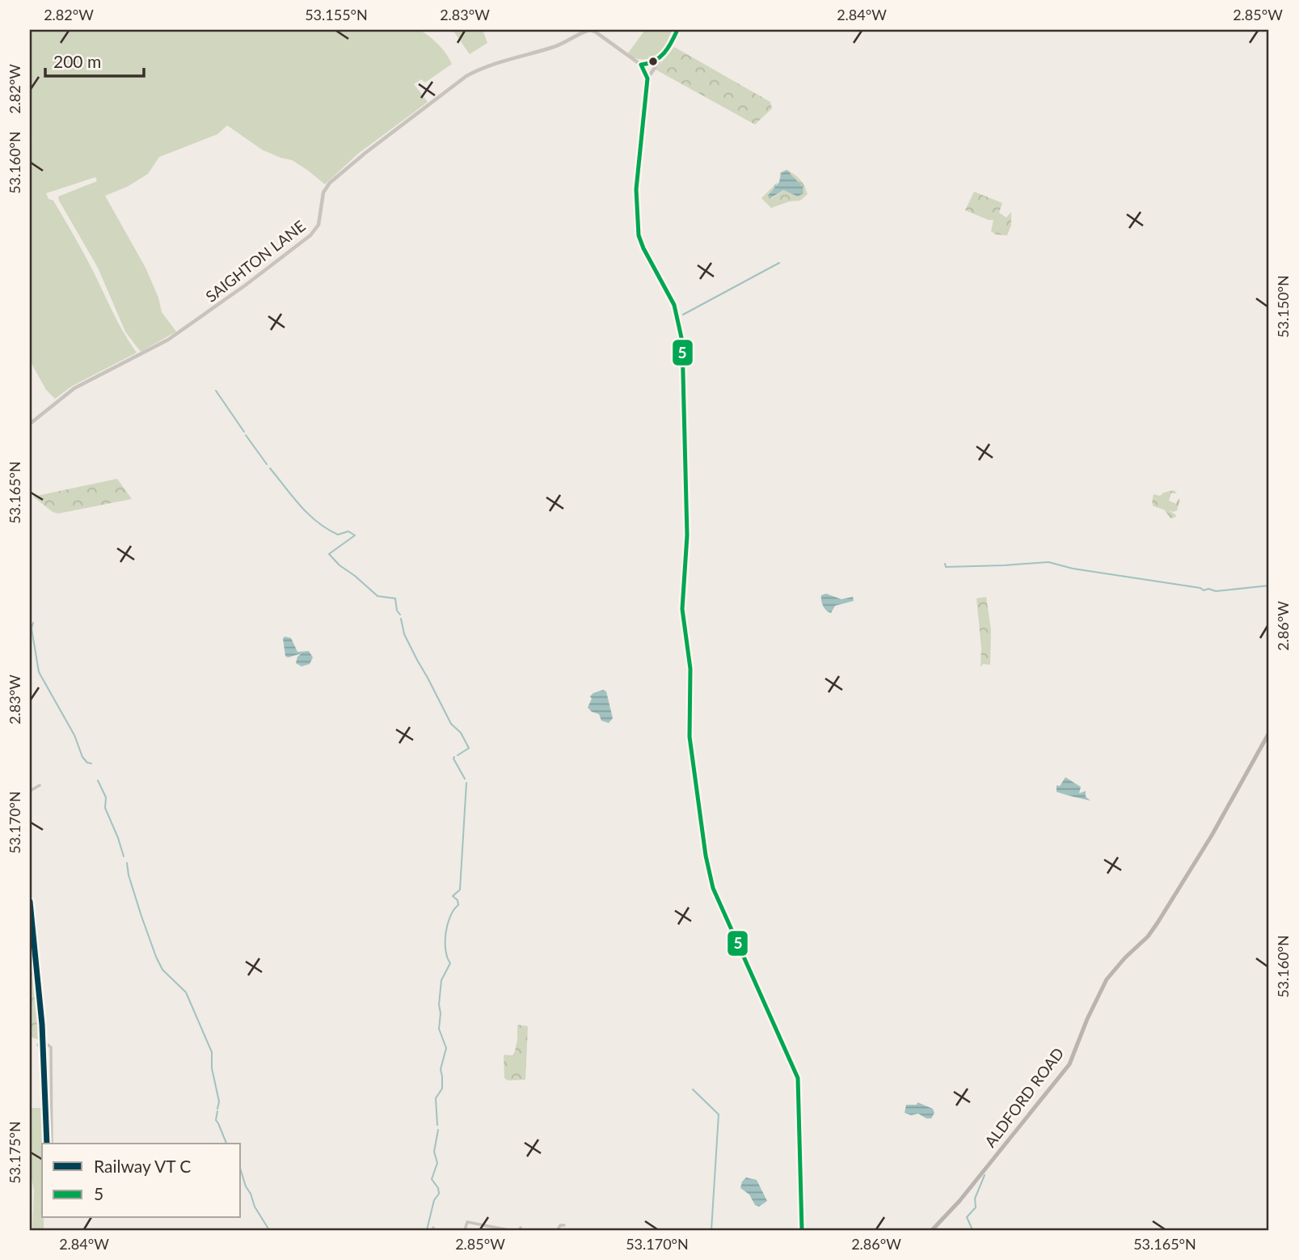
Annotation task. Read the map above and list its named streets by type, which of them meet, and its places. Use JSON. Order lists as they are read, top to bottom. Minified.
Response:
{"streets":{"main road":["ALDFORD ROAD"],"street":["SAIGHTON LANE"]},"lines":["transit line 5"],"legend":["Railway VT C","5"],"scale_bar":"200 m","coordinates":["2.82°W","53.155°N","2.83°W","2.84°W","2.85°W","53.160°N","53.150°N","53.165°N","2.86°W","53.170°N","53.175°N"]}
